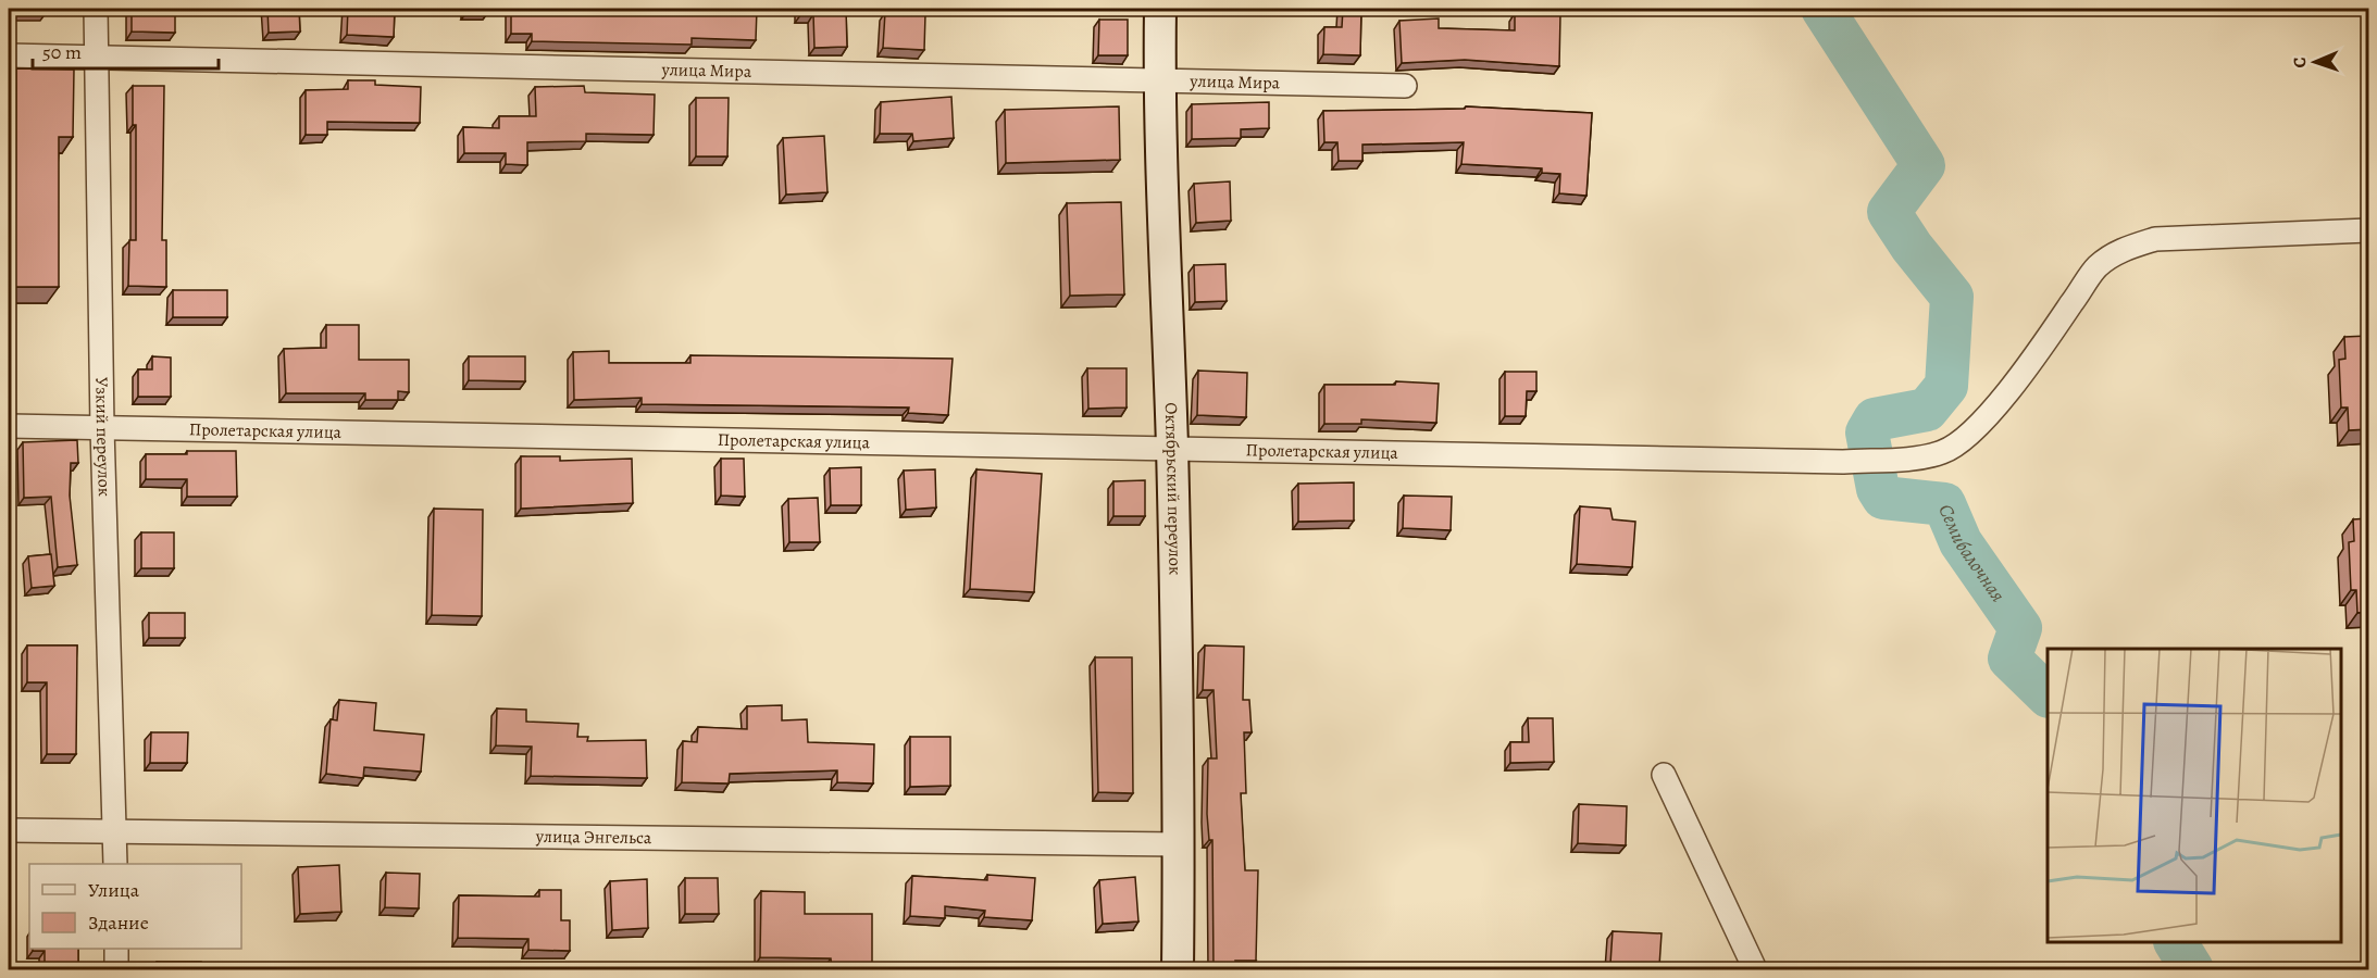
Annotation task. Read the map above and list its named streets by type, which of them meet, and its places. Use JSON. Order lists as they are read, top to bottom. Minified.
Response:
{"streets":{"street":["улица Мира","Пролетарская улица","Узкий переулок","Октябрьский переулок","улица Энгельса"]},"crossings":[["улица Мира","Узкий переулок"],["улица Мира","Октябрьский переулок"],["Пролетарская улица","Узкий переулок"],["Пролетарская улица","Октябрьский переулок"],["Узкий переулок","улица Энгельса"],["Октябрьский переулок","улица Энгельса"]],"water":["Семибалочная"],"legend":["Улица","Здание"],"scale_bar":"50 m","north":"left"}
